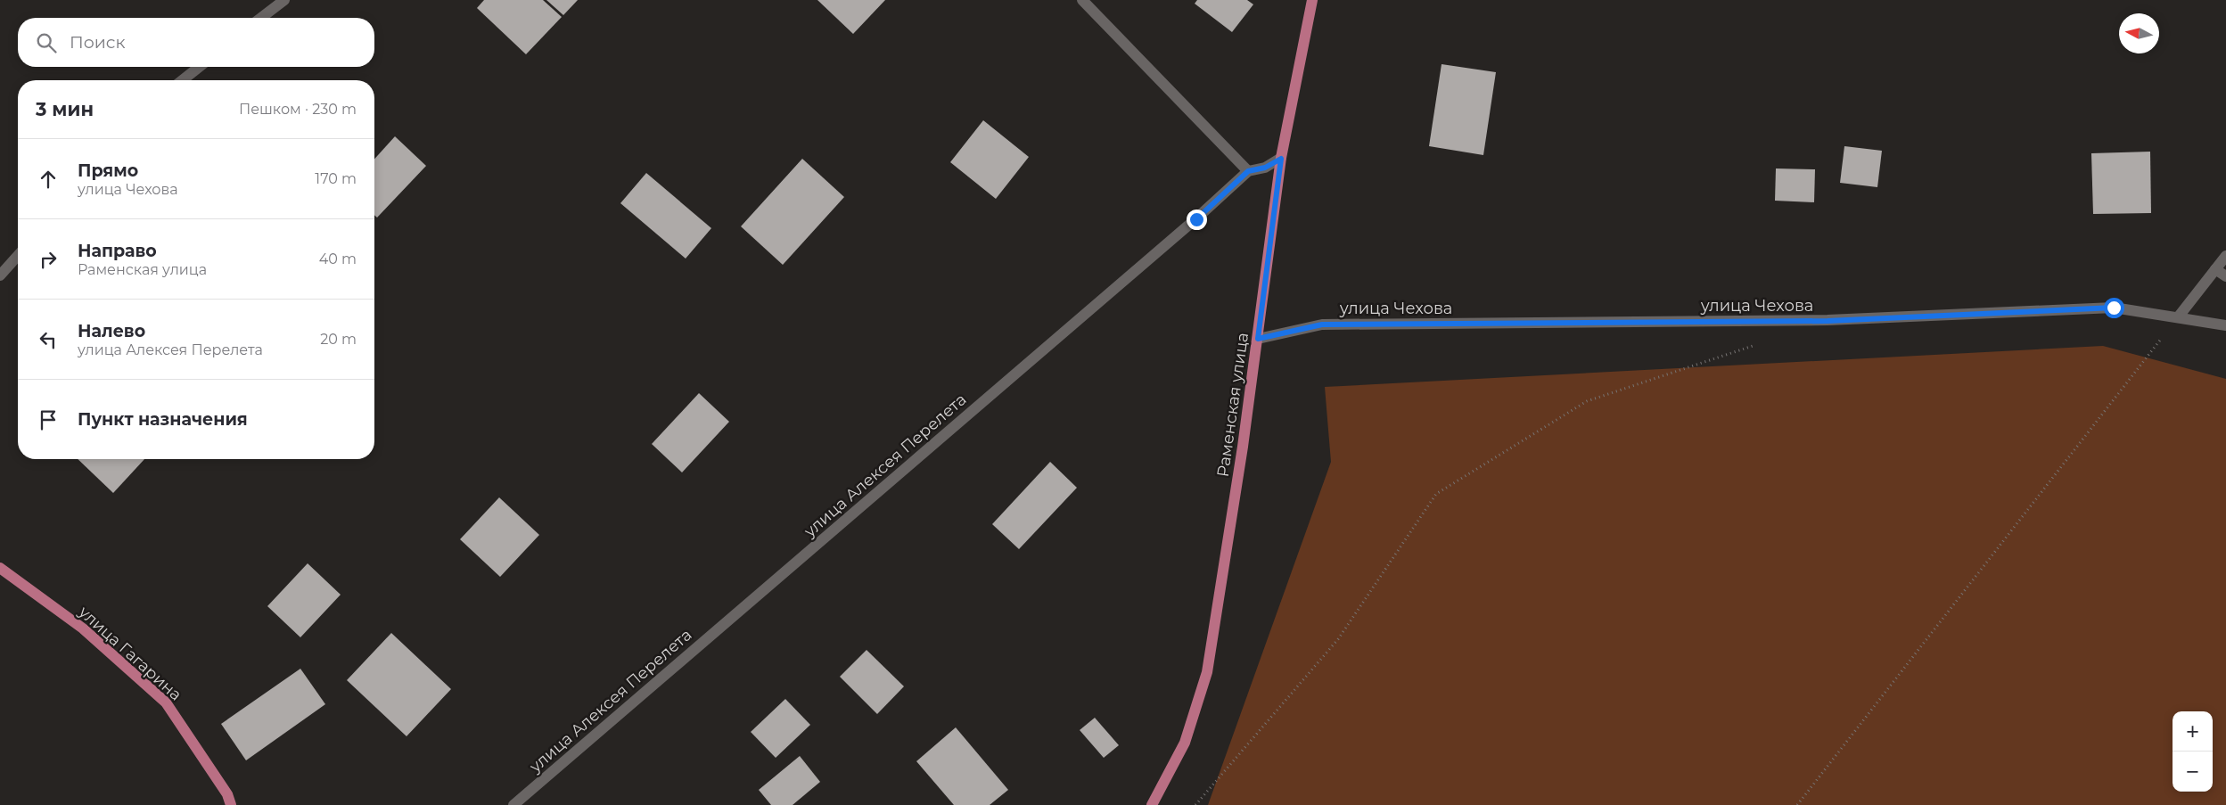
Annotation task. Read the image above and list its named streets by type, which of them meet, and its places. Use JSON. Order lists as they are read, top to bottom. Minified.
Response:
{"streets":{"main road":["Раменская улица","улица Гагарина"],"street":["улица Чехова","улица Алексея Перелета"]},"crossings":[["улица Чехова","Раменская улица"],["Раменская улица","улица Алексея Перелета"]],"north":"left","page":{"search":"Поиск","heading":["3 мин","Пешком · 230 m"],"list":[["Прямо","улица Чехова","170 m"],["Направо","Раменская улица","40 m"],["Налево","улица Алексея Перелета","20 m"],"Пункт назначения"],"map_buttons":["+","−"]}}
